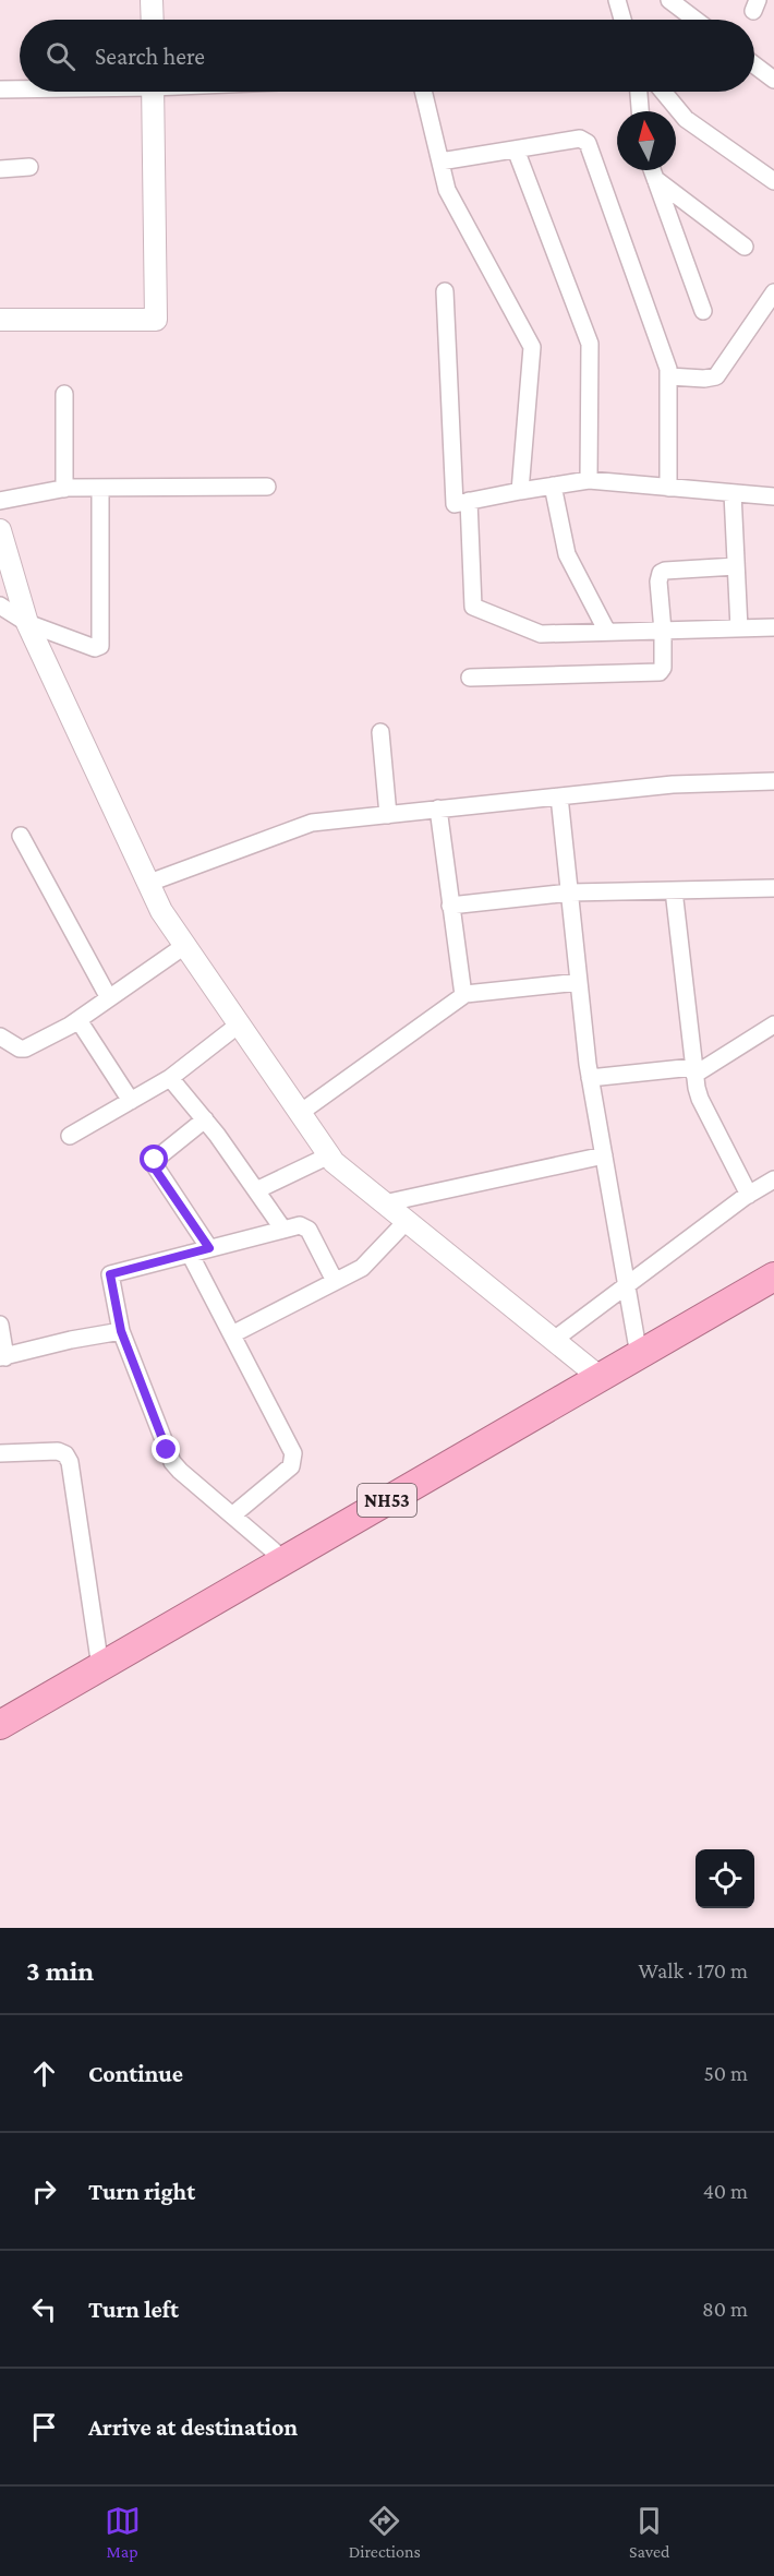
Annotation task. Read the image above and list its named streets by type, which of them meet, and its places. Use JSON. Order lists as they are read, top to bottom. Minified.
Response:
{"streets":{"highway":["NH53"]},"north":"top","page":{"search":"Search here","heading":["3 min","Walk · 170 m"],"list":[["Continue","50 m"],["Turn right","40 m"],["Turn left","80 m"],"Arrive at destination"],"nav":["Map","Directions","Saved"]}}
